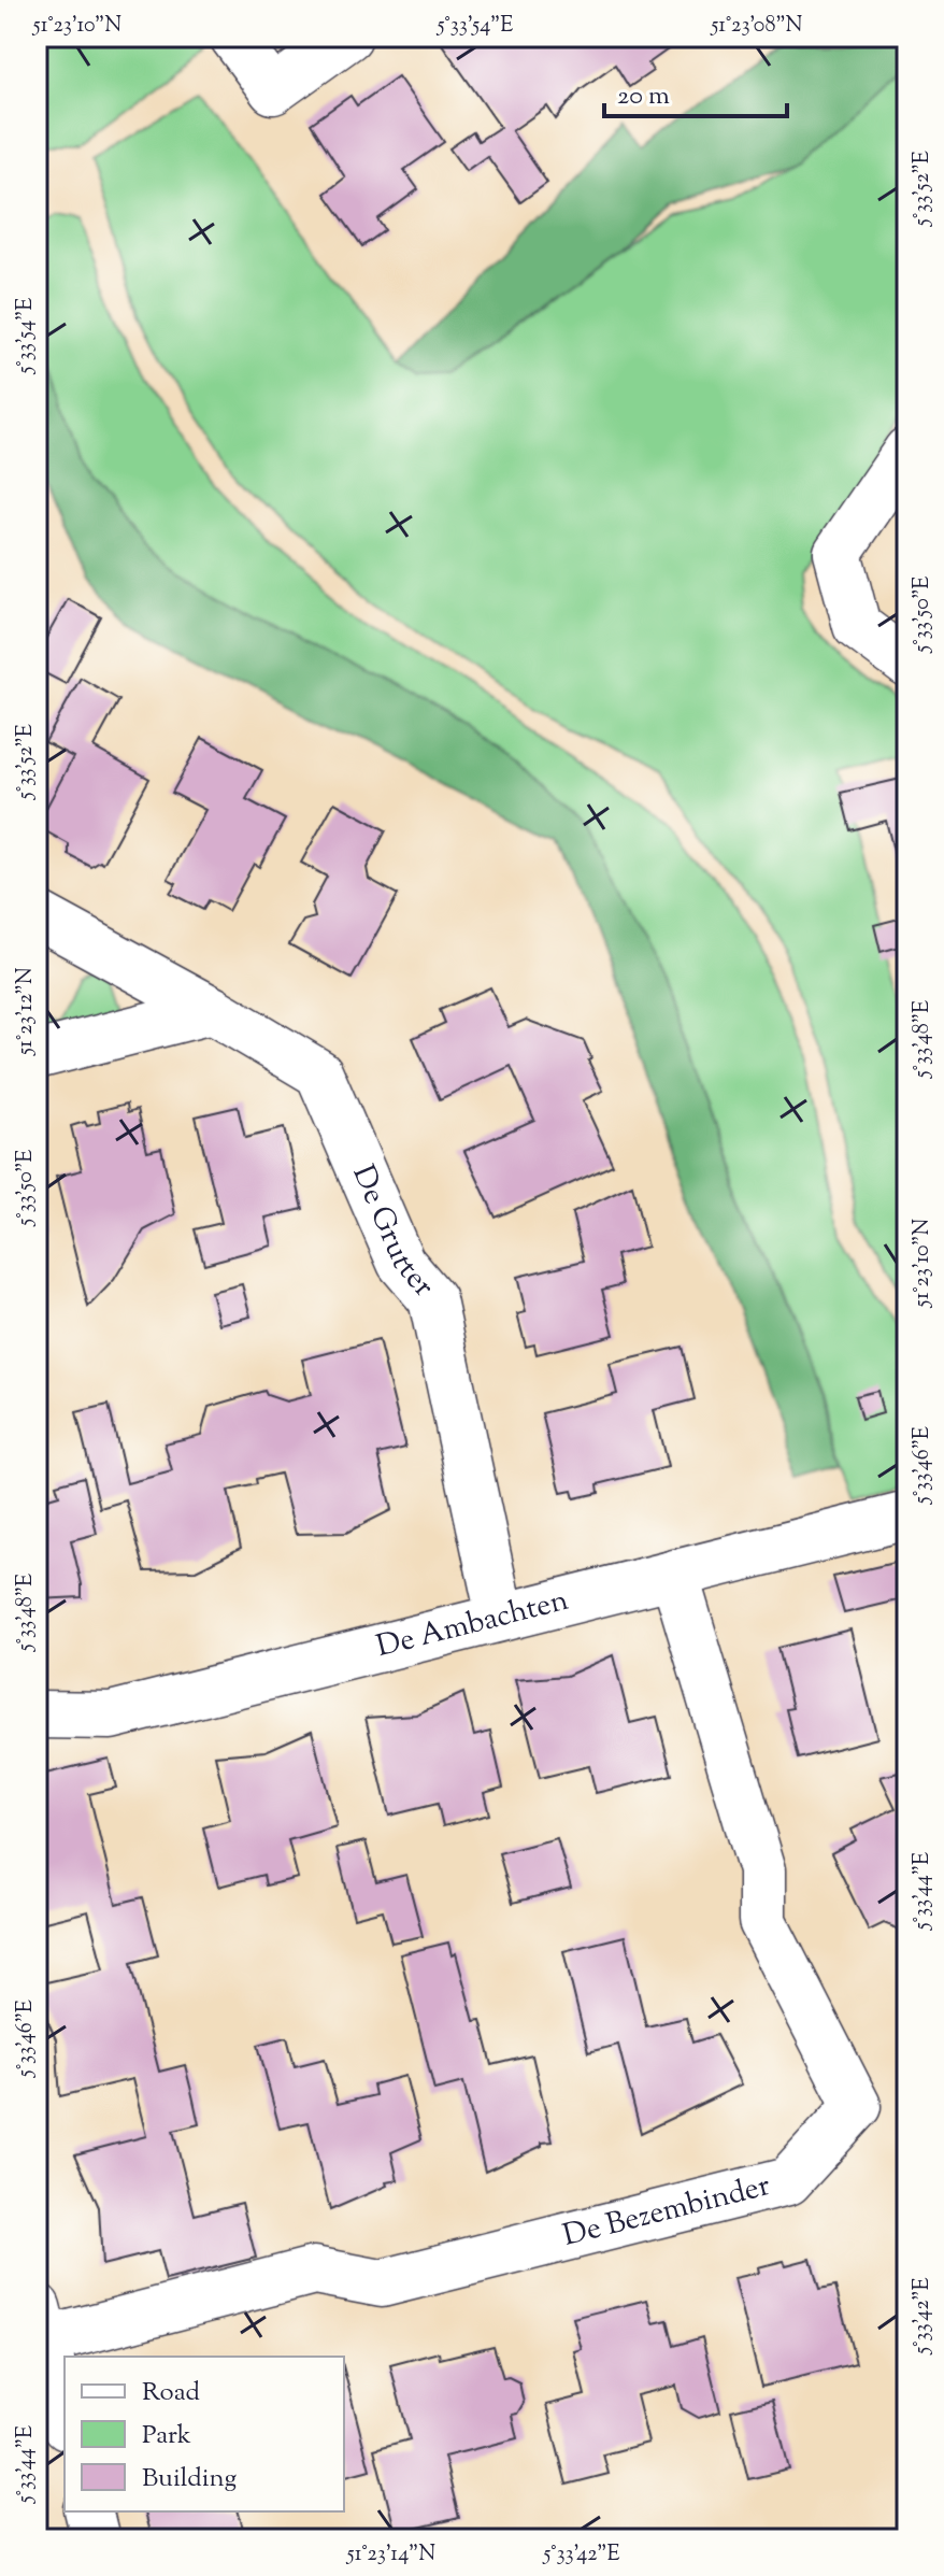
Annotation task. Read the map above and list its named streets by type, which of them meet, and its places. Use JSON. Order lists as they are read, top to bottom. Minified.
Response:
{"streets":{"street":["De Grutter","De Ambachten","De Bezembinder"]},"crossings":[["De Grutter","De Ambachten"],["De Ambachten","De Bezembinder"]],"legend":["Road","Park","Building"],"scale_bar":"20 m","coordinates":["51°23'10\"N","5°33'54\"E","51°23'08\"N","5°33'52\"E","5°33'50\"E","51°23'12\"N","5°33'48\"E","5°33'46\"E","5°33'44\"E","5°33'42\"E","51°23'14\"N"]}
